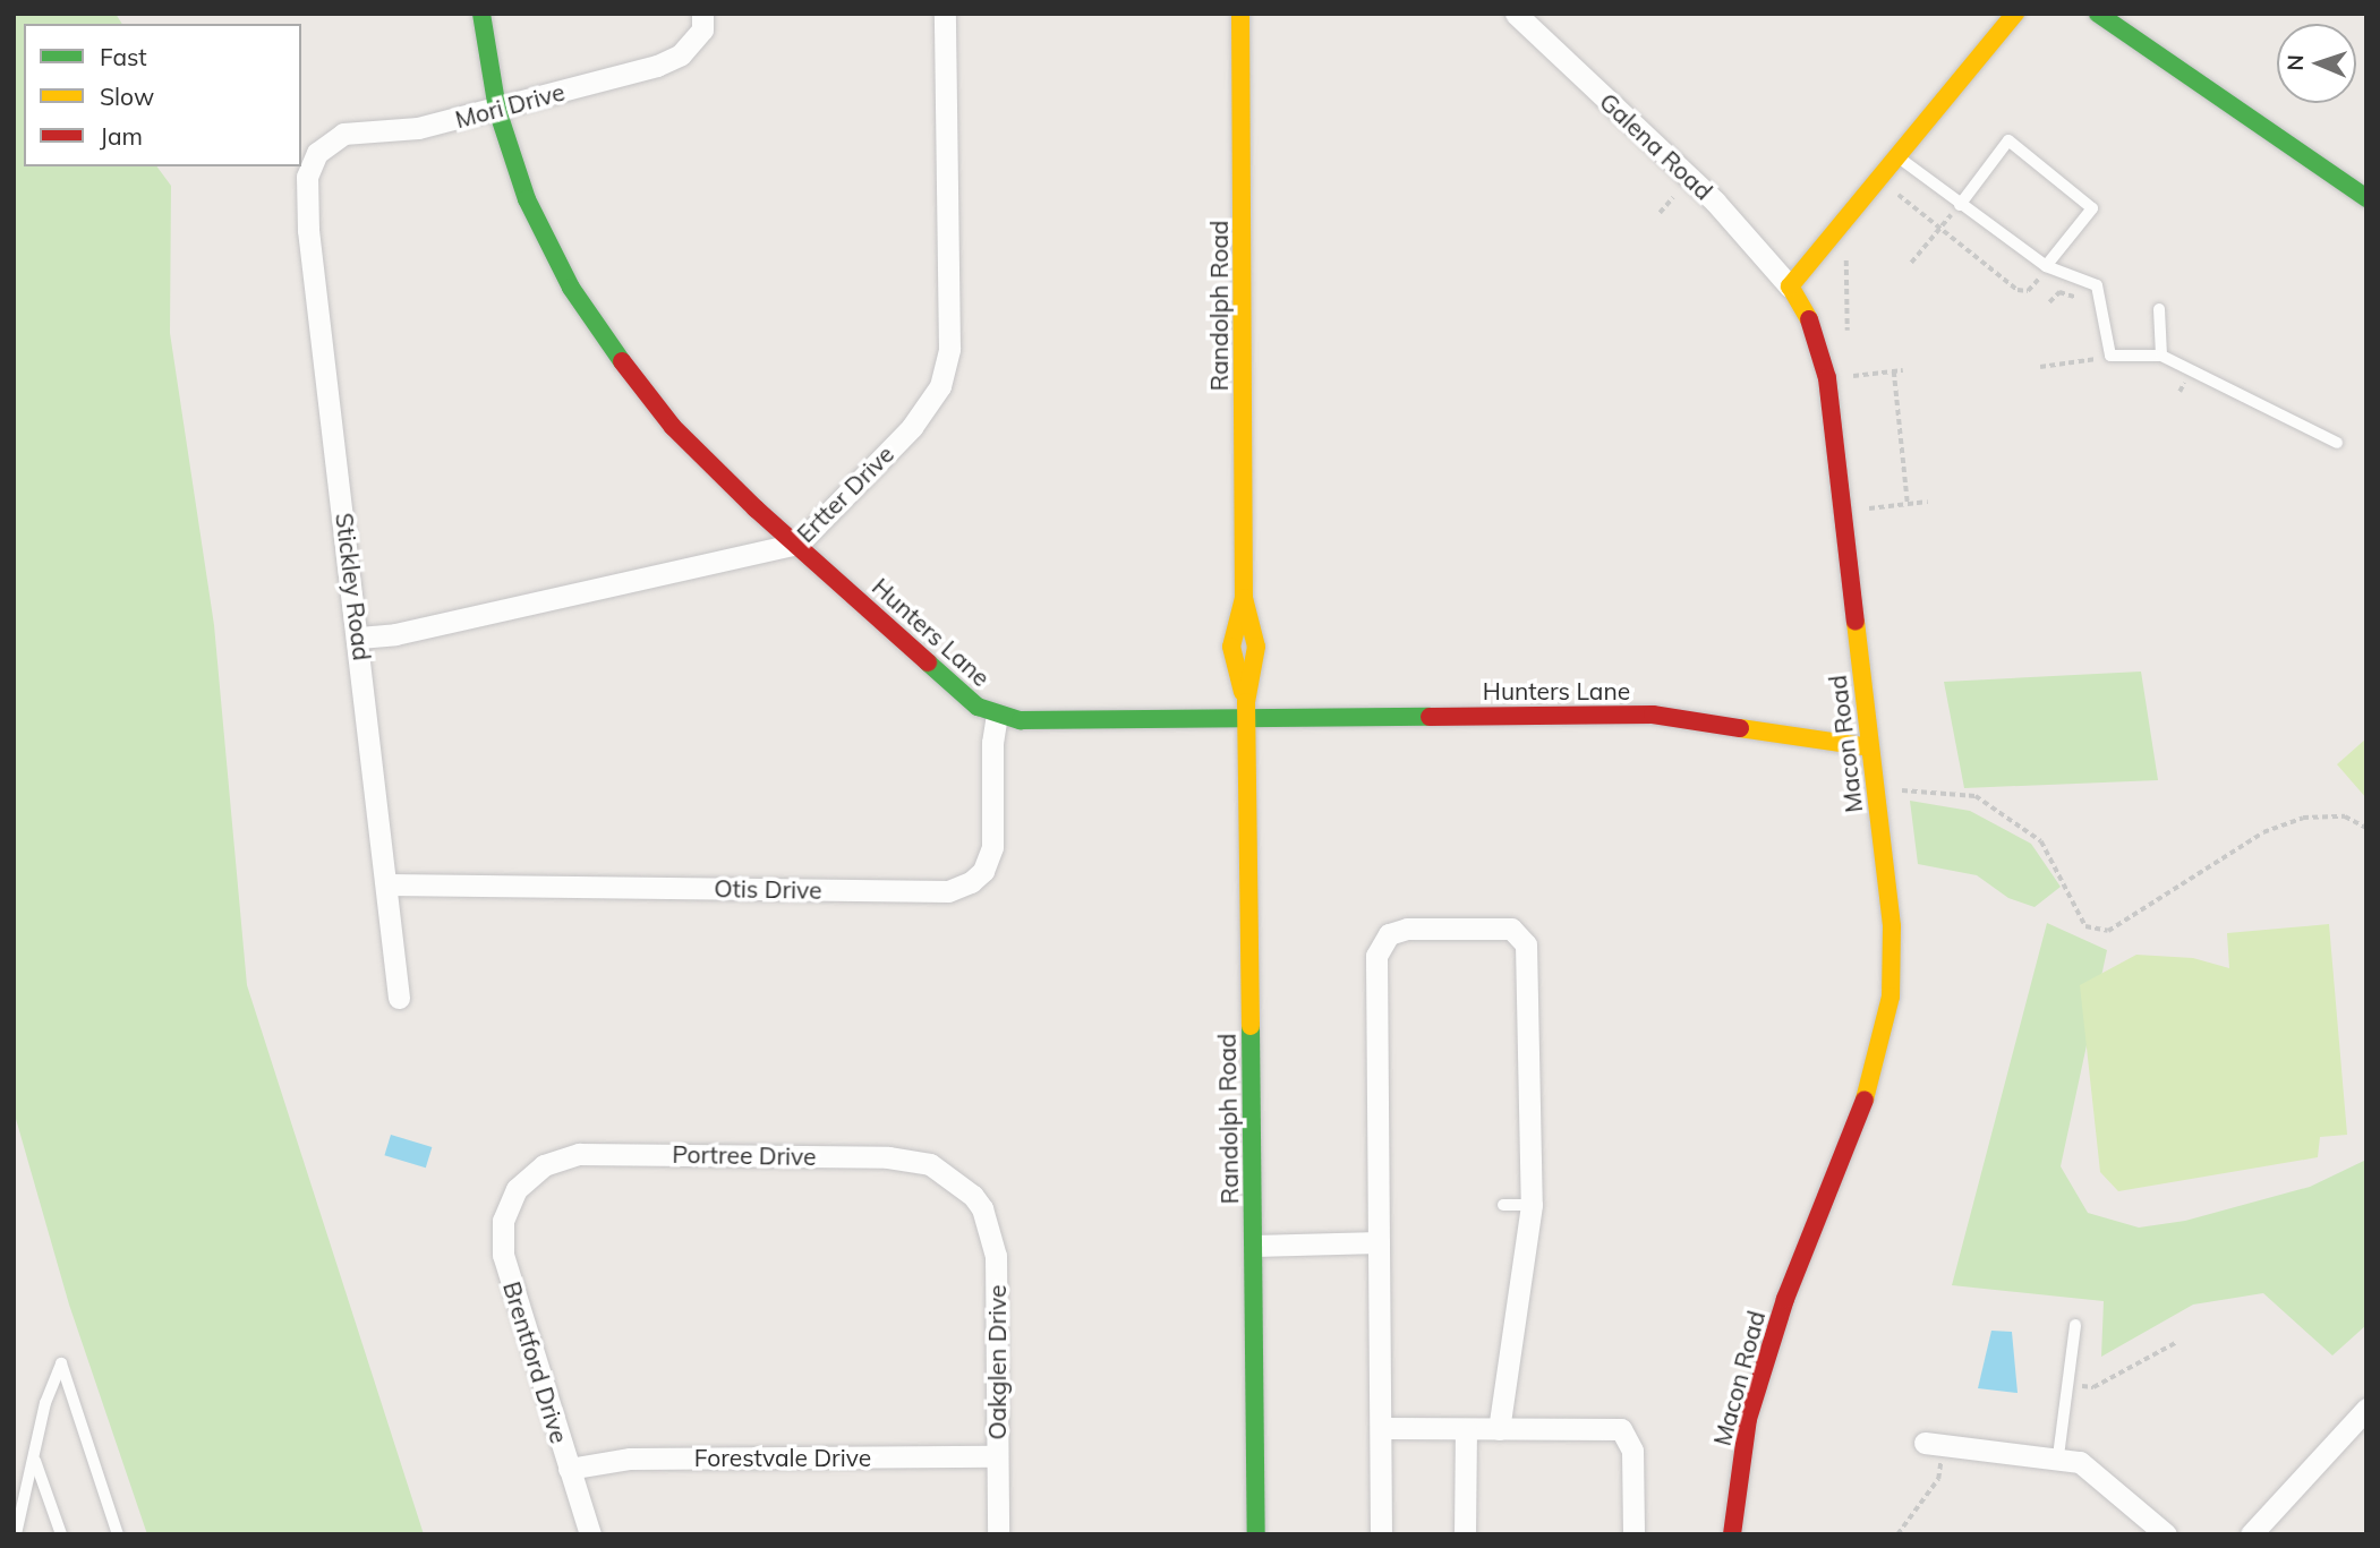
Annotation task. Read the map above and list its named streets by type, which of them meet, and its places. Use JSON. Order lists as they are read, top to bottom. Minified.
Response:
{"streets":{"street":["Mori Drive","Galena Road","Randolph Road","Ertter Drive","Stickley Road","Hunters Lane","Macon Road","Otis Drive","Portree Drive","Brentford Drive","Oakglen Drive","Forestvale Drive"]},"crossings":[["Mori Drive","Stickley Road"],["Mori Drive","Hunters Lane"],["Galena Road","Macon Road"],["Randolph Road","Hunters Lane"],["Ertter Drive","Stickley Road"],["Ertter Drive","Hunters Lane"],["Stickley Road","Otis Drive"],["Hunters Lane","Macon Road"],["Hunters Lane","Otis Drive"],["Portree Drive","Brentford Drive"],["Portree Drive","Oakglen Drive"],["Brentford Drive","Forestvale Drive"],["Oakglen Drive","Forestvale Drive"]],"legend":["Fast","Slow","Jam"],"north":"left"}
